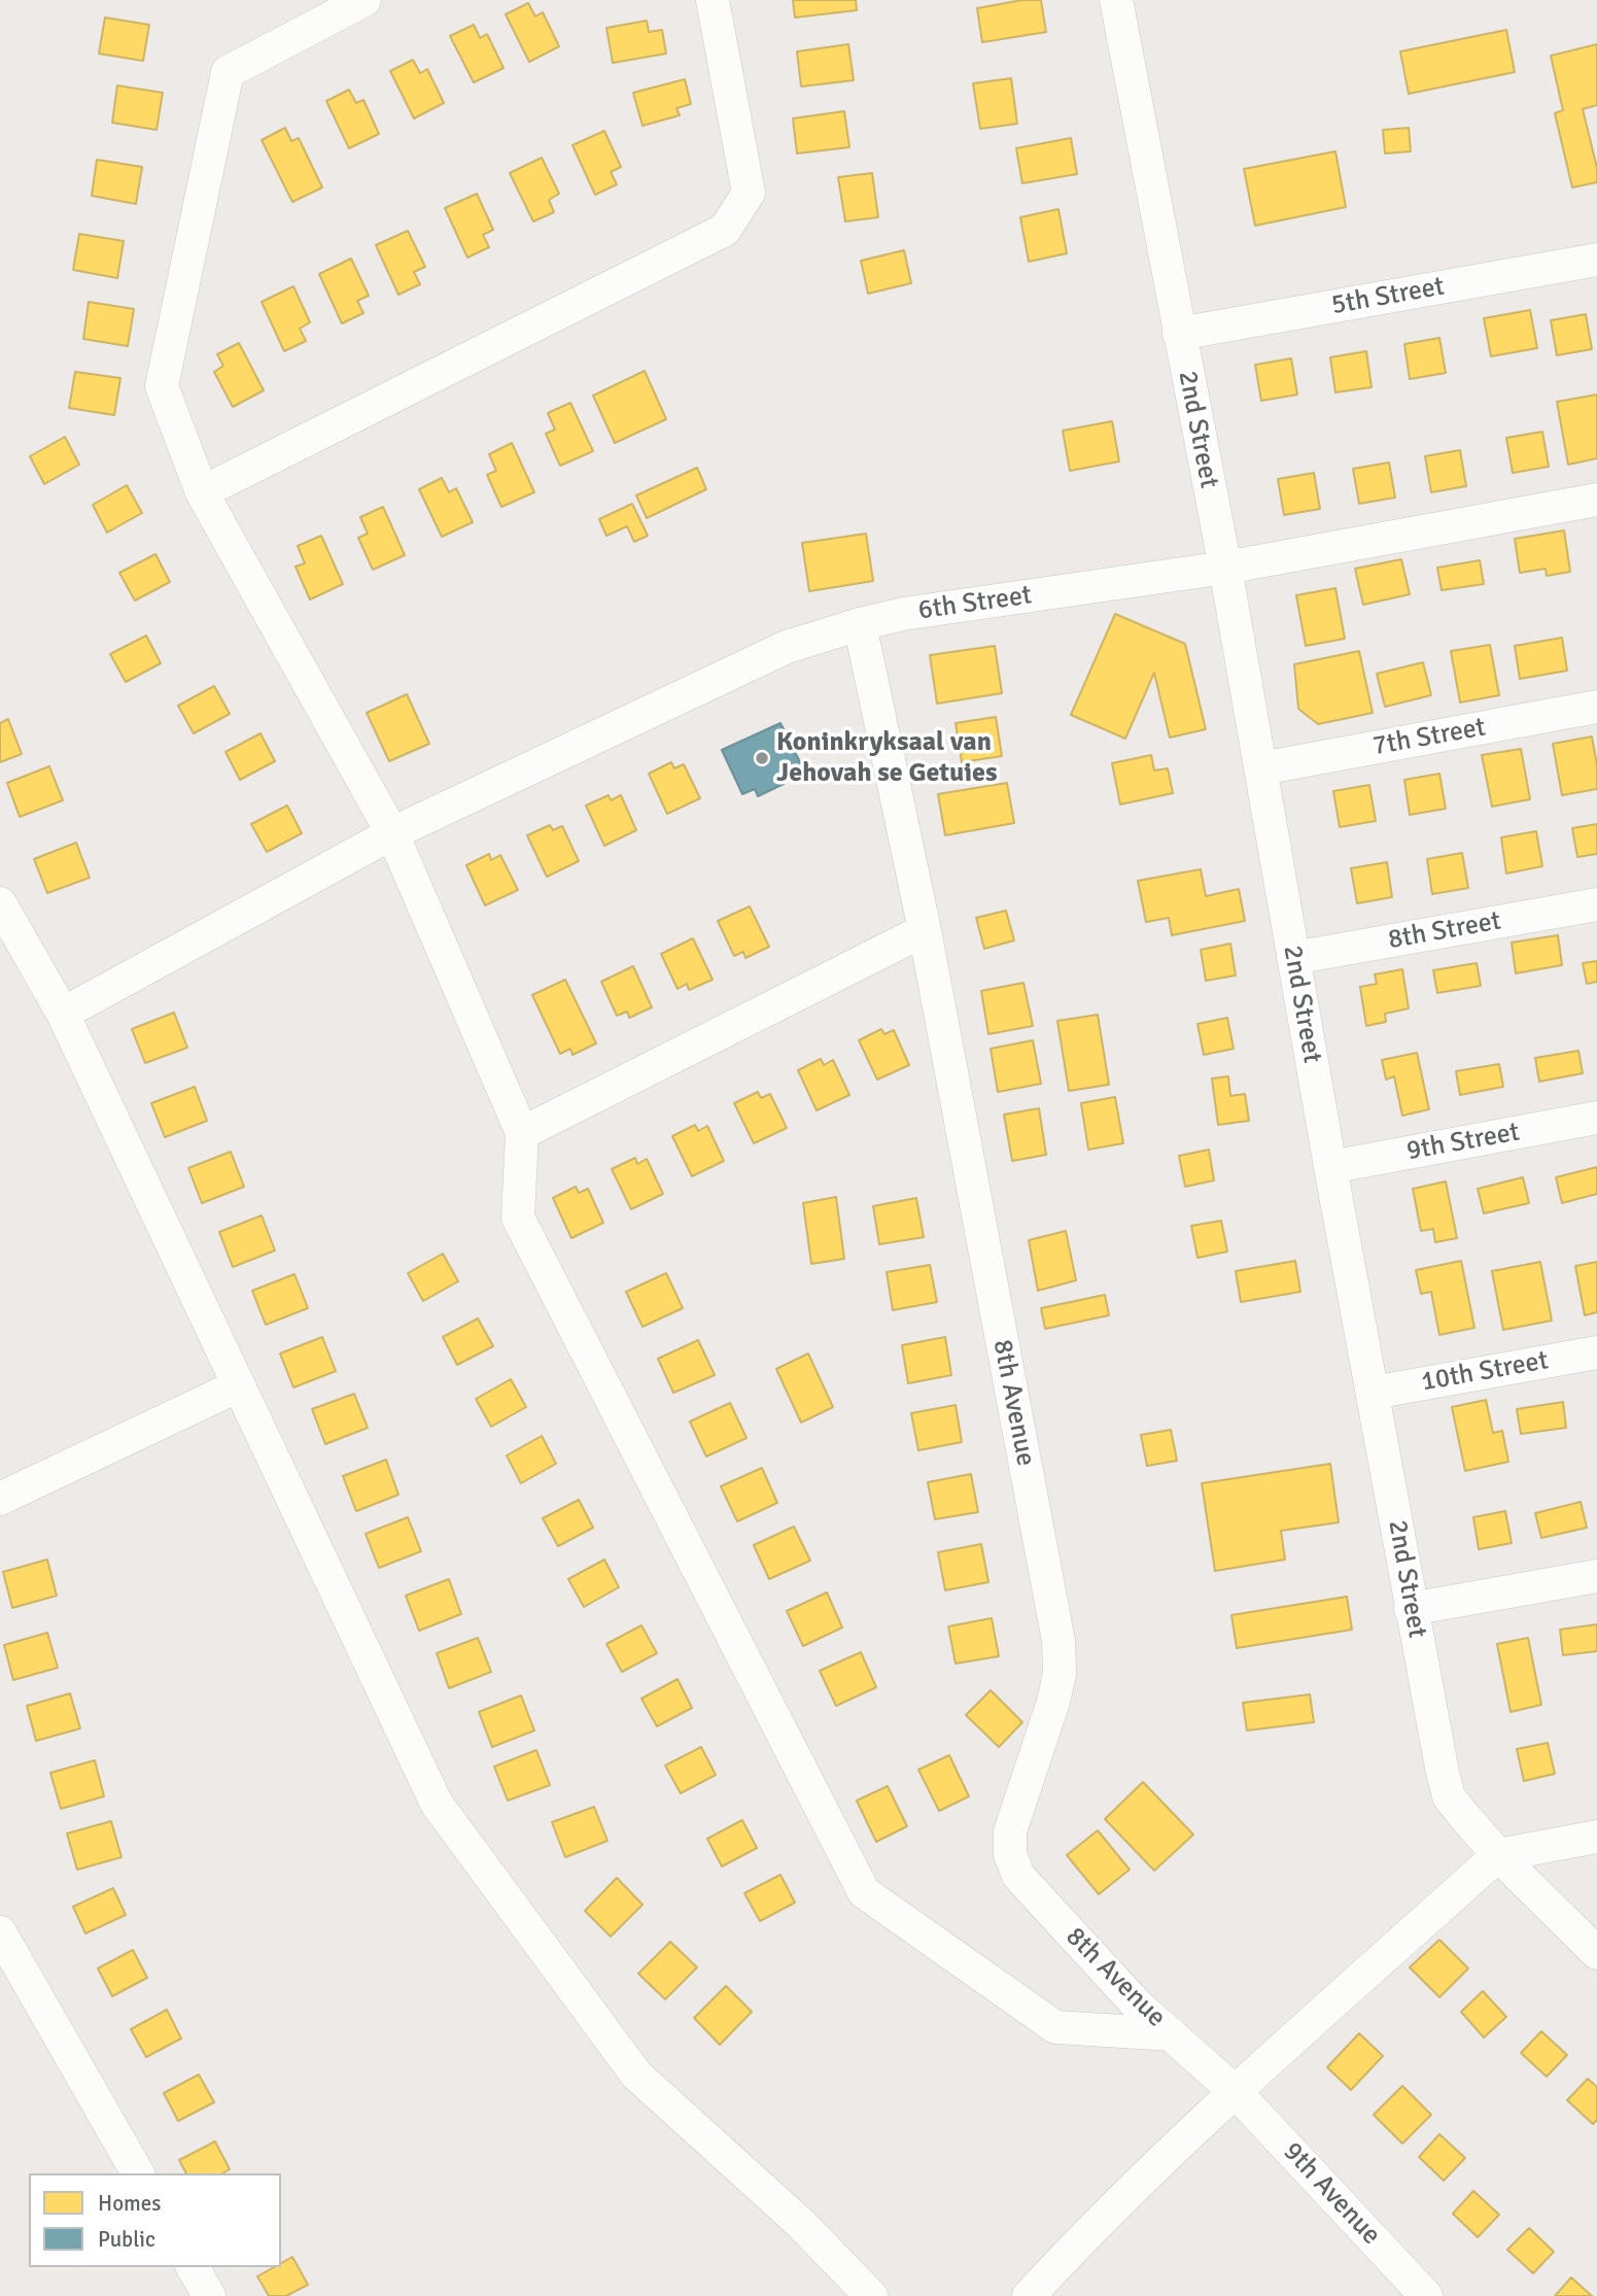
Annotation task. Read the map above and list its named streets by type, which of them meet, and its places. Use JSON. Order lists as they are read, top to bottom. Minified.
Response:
{"streets":{"street":["5th Street","2nd Street","6th Street","7th Street","8th Street","9th Street","10th Street","8th Avenue","9th Avenue"]},"crossings":[["5th Street","2nd Street"],["2nd Street","6th Street"],["2nd Street","7th Street"],["2nd Street","8th Street"],["2nd Street","9th Street"],["2nd Street","10th Street"],["6th Street","8th Avenue"],["8th Avenue","9th Avenue"]],"places":["Koninkryksaal van Jehovah se Getuies"],"legend":["Homes","Public"]}
